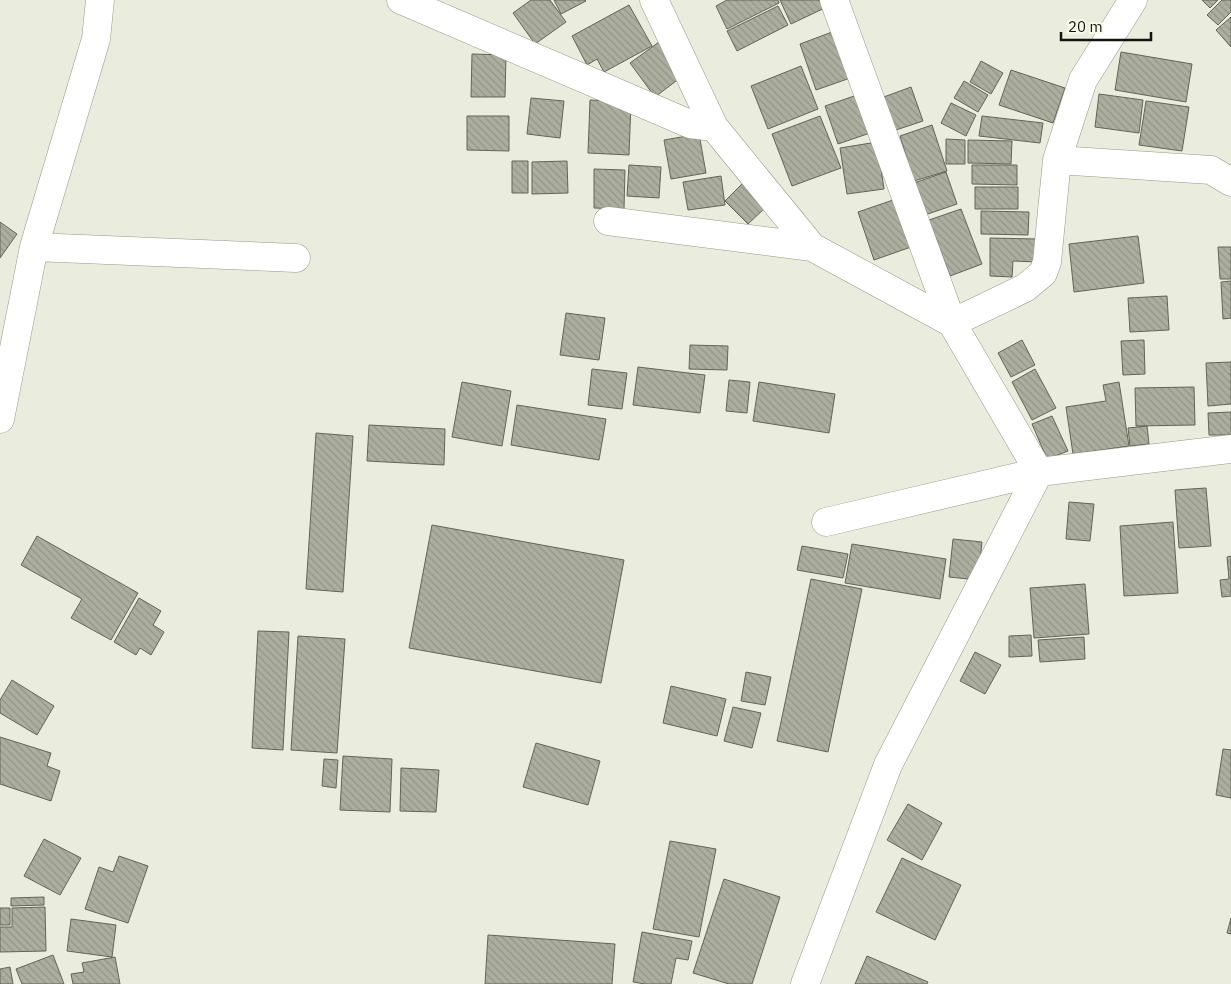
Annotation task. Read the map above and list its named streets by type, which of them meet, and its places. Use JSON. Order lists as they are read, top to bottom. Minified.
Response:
{"scale_bar":"20 m"}
